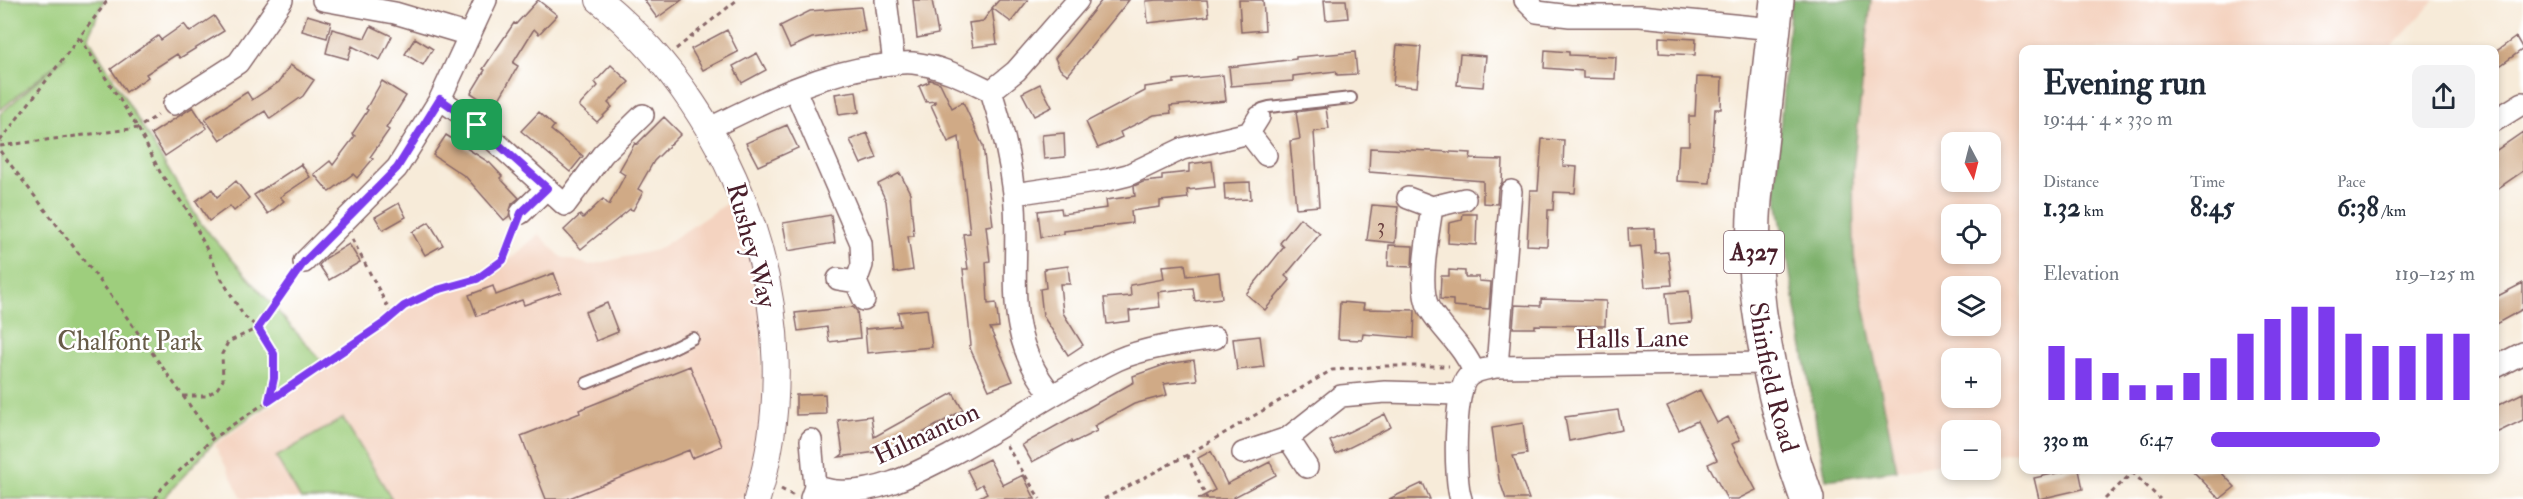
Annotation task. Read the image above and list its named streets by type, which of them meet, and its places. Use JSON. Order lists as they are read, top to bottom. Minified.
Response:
{"streets":{"main road":["A327","Shinfield Road"],"street":["Rushey Way","Halls Lane","Hilmanton"]},"crossings":[["Halls Lane","Shinfield Road"]],"parks":["Chalfont Park"],"house_numbers":["3"],"north":"bottom","page":{"heading":["Evening run","19:44 · 4 × 330 m"],"map_buttons":["+","−"],"stats":[["Distance","1.32 km"],["Time","8:45"],["Pace","6:38 /km"]],"chart":["Elevation","119–125 m"],"list":[{"name":"330 m","note":"6:47"}]}}
